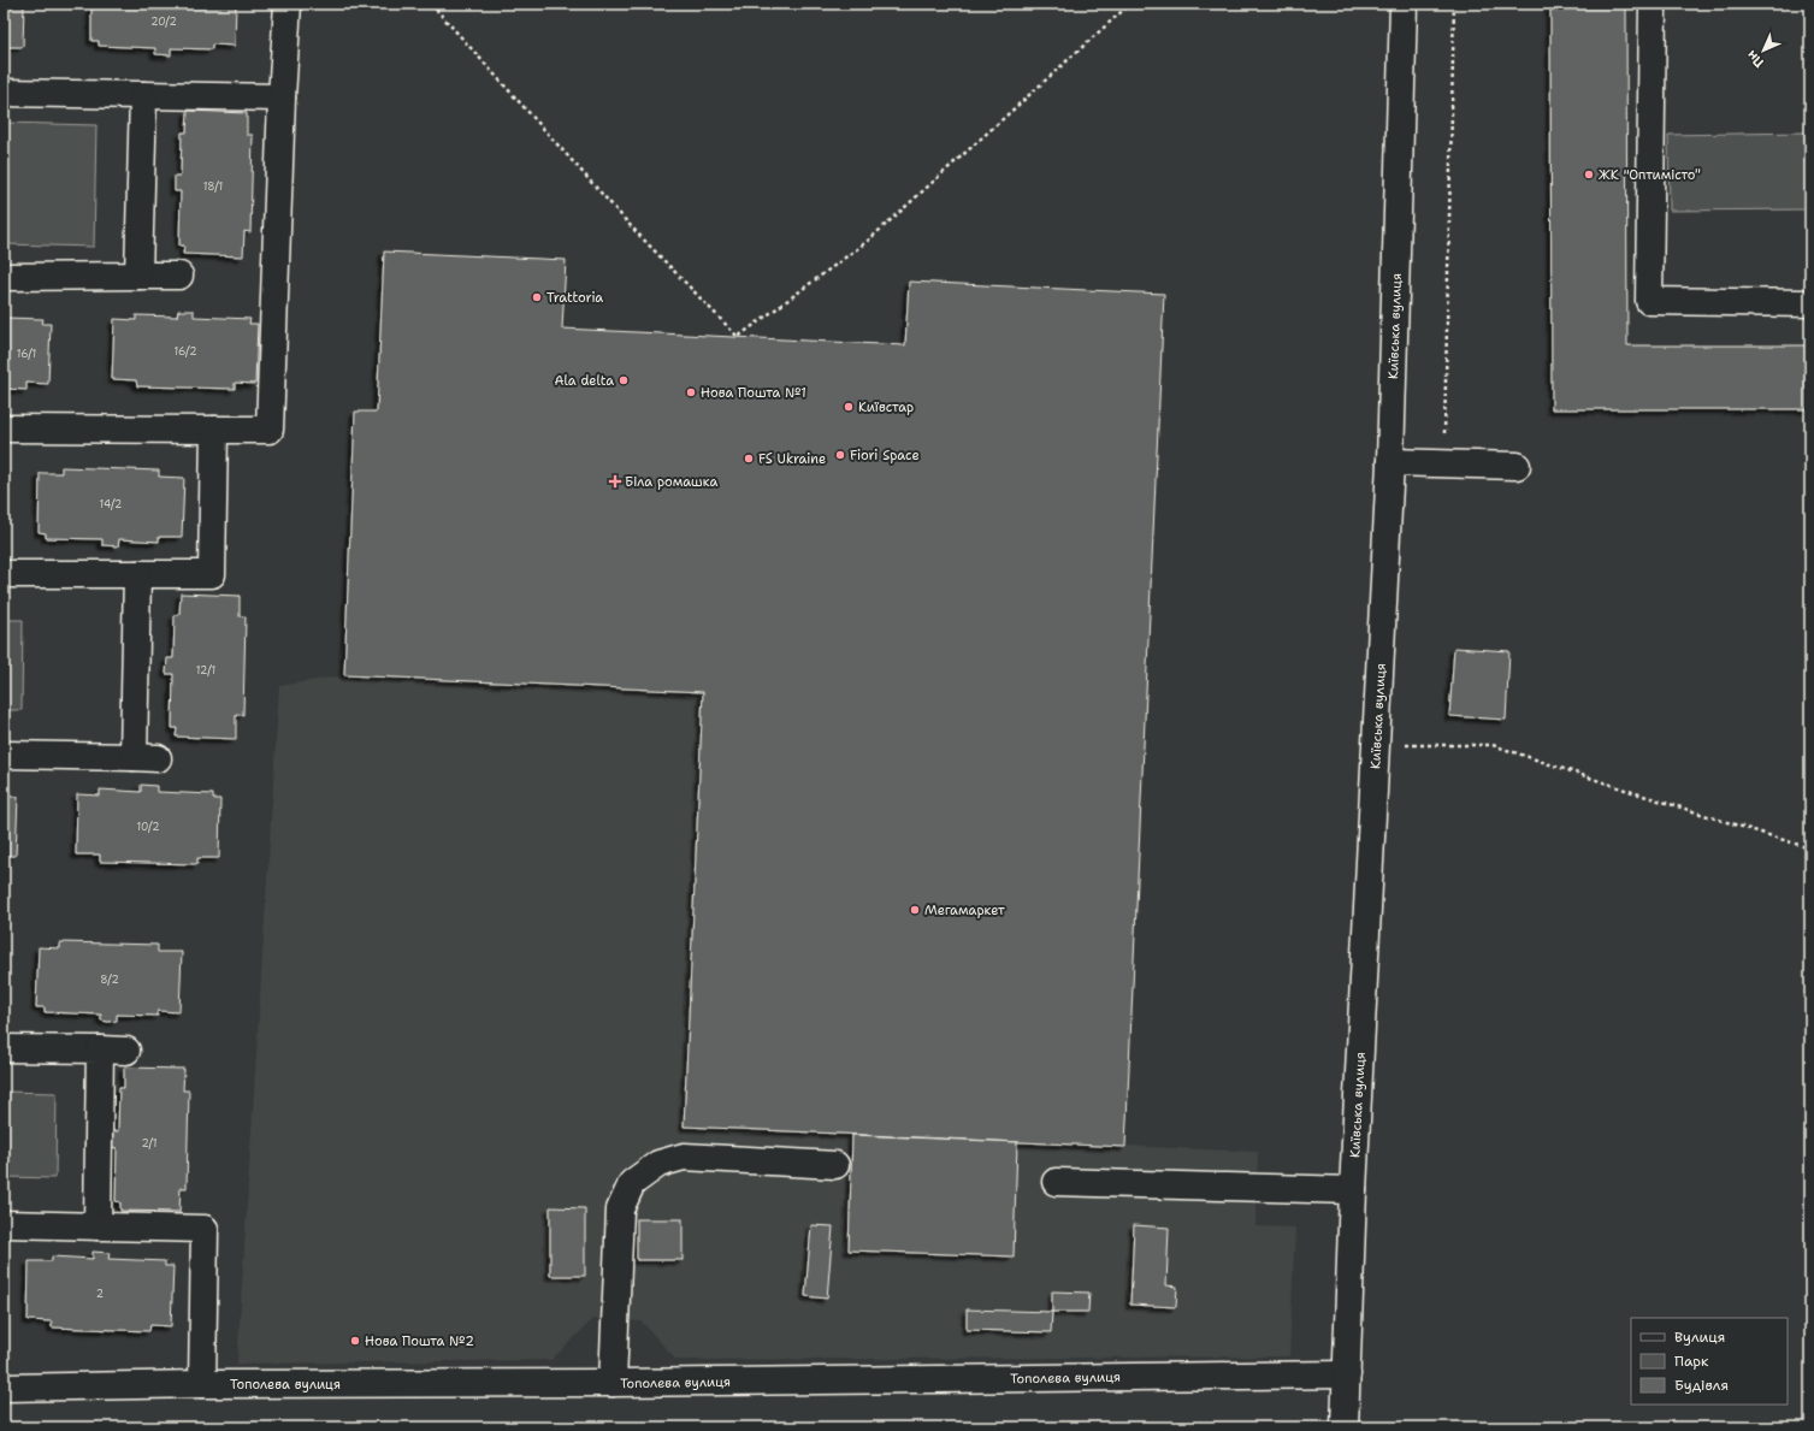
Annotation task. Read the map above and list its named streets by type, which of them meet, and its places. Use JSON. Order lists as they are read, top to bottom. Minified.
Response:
{"streets":{"street":["Київська вулиця","Тополева вулиця"]},"crossings":[["Київська вулиця","Тополева вулиця"]],"places":{"other":["ЖК \"Оптимісто\"","Trattoria","Ala delta","Нова Пошта №1","Київстар","Fiori Space","FS Ukraine","Мегамаркет","Нова Пошта №2"],"health":["Біла ромашка"]},"house_numbers":["20/2","18/1","16/2","16/1","14/2","12/1","10/2","8/2","2/1","2"],"legend":["Вулиця","Парк","Будівля"],"north":"bottom left"}
